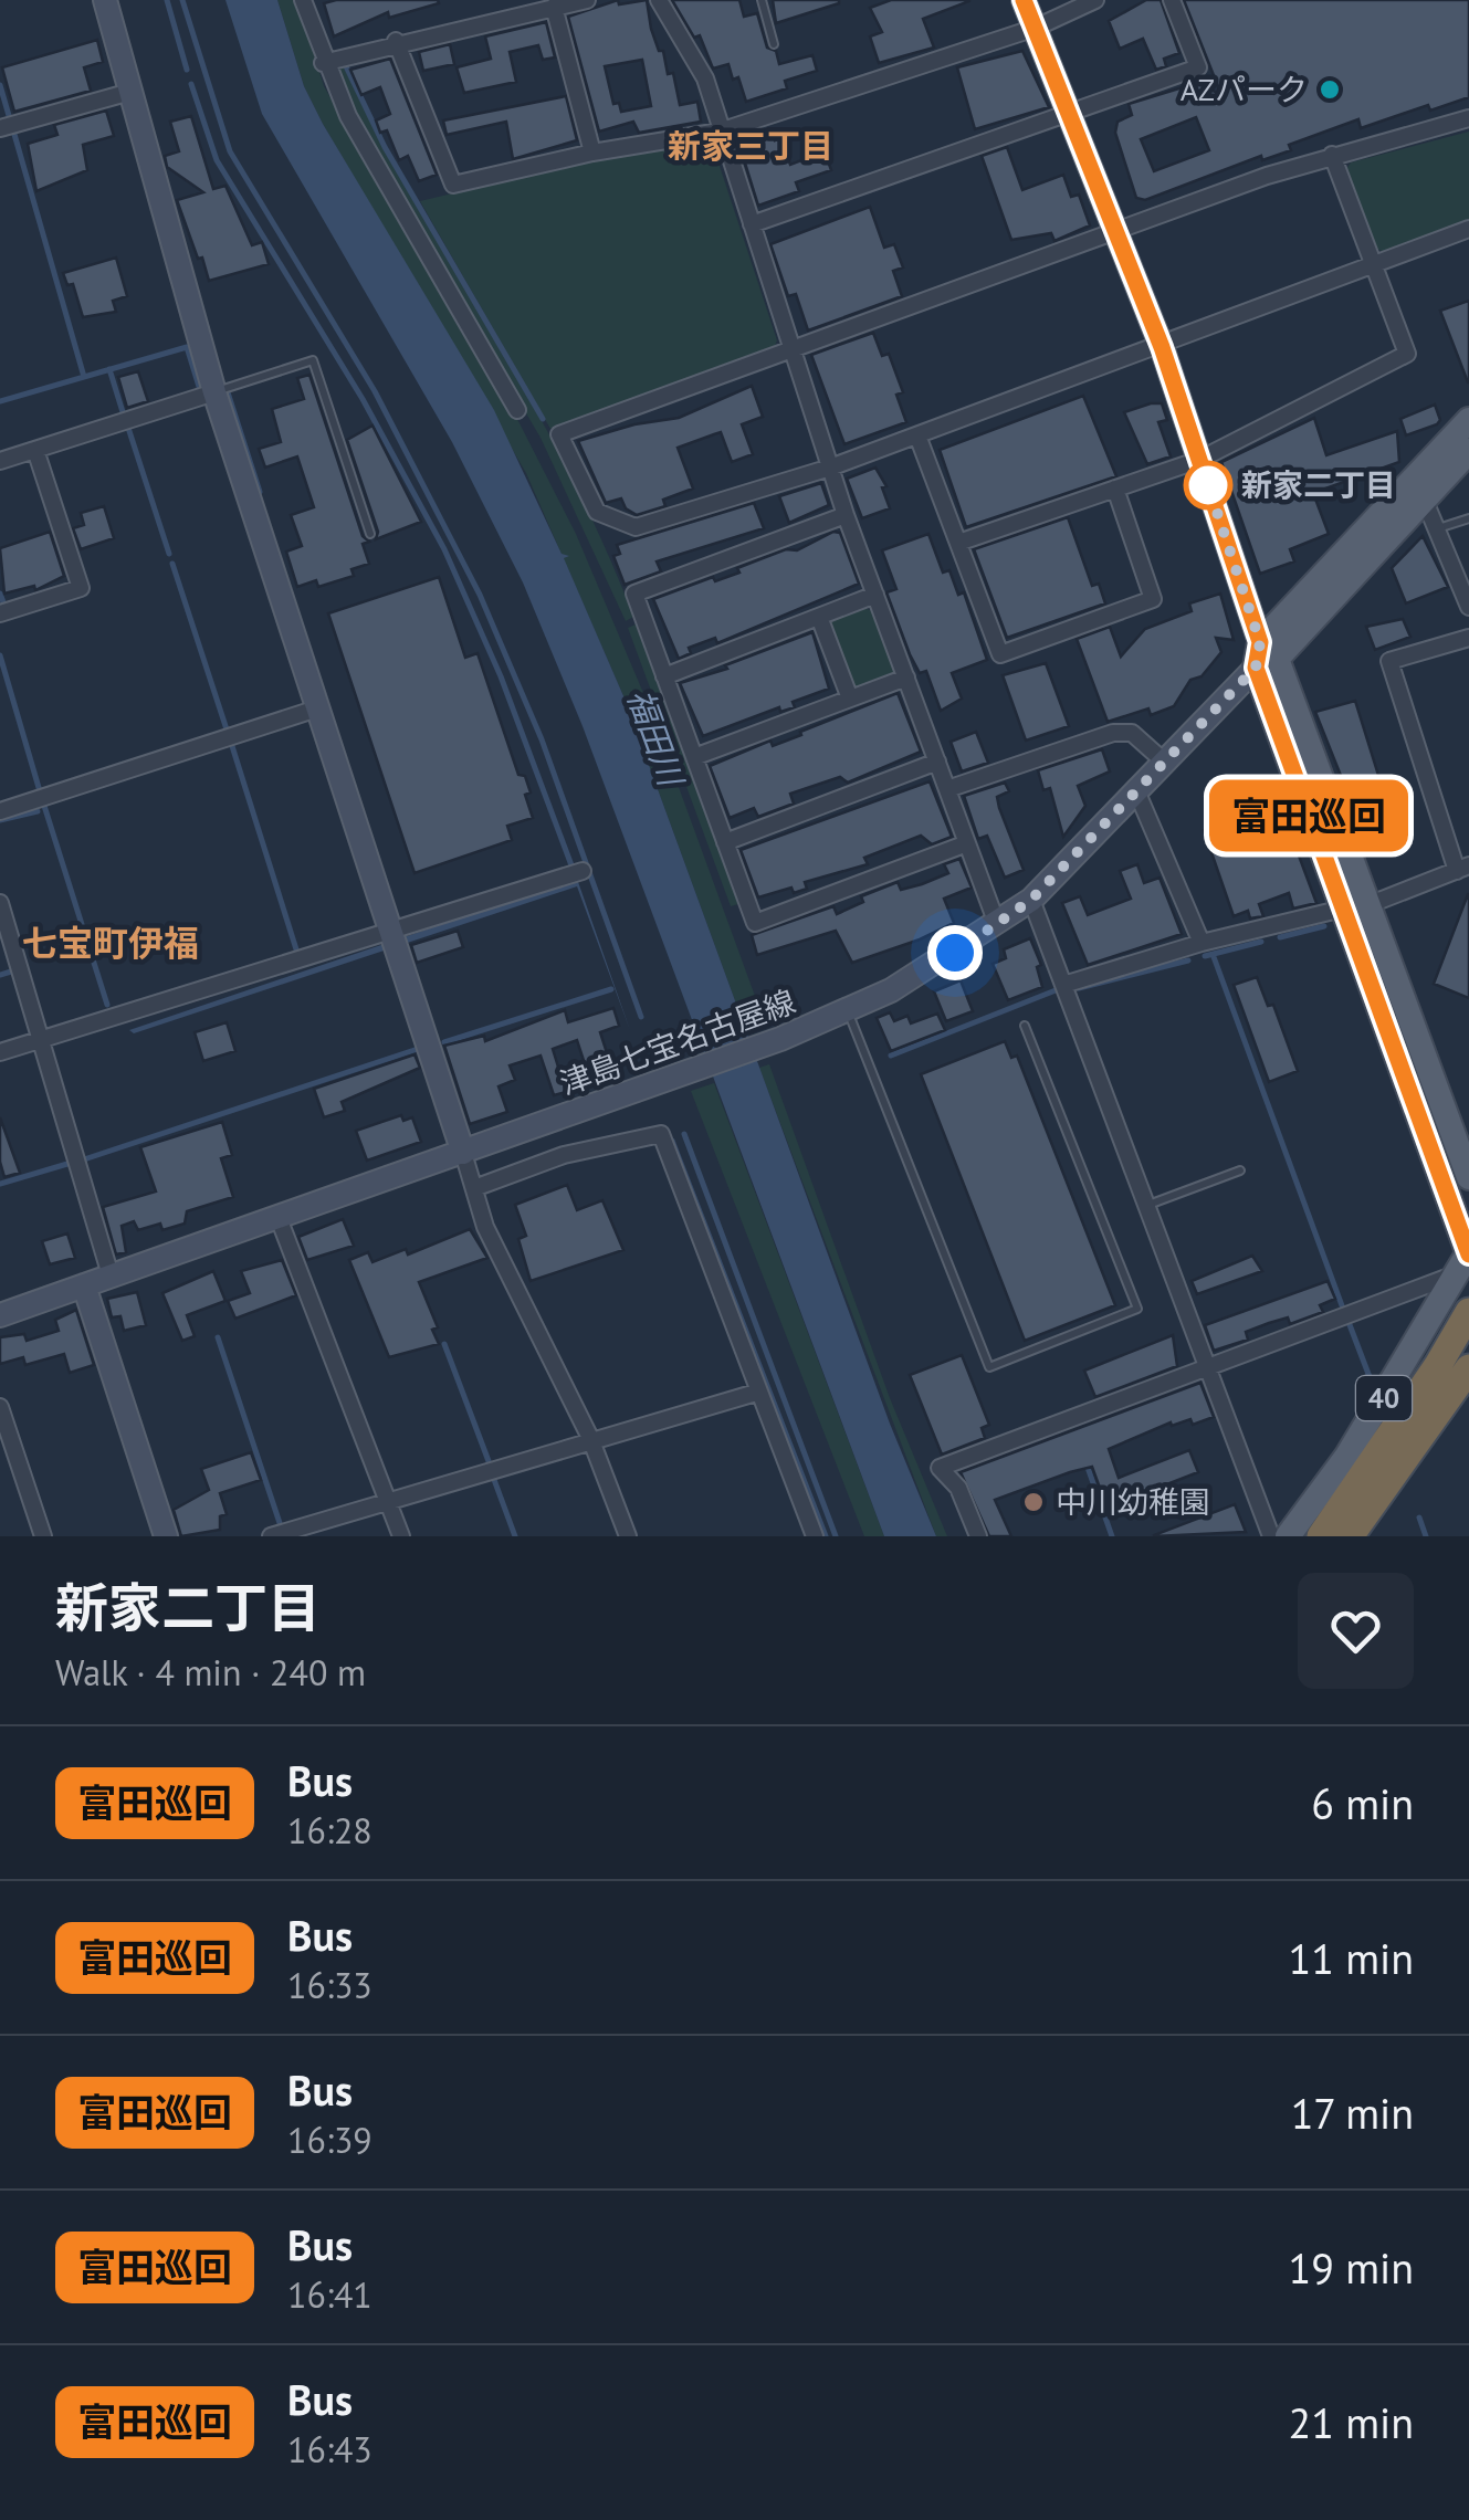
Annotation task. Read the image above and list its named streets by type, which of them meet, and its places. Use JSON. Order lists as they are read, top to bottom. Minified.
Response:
{"streets":{"main road":["40"],"street":["津島七宝名古屋線"]},"districts":["新家三丁目","七宝町伊福"],"water":["福田川"],"places":["AZパーク","新家二丁目","中川幼稚園"],"lines":["bus line 富田巡回"],"page":{"on_map":"富田巡回","heading":["新家二丁目","Walk · 4 min · 240 m"],"list":[{"mark":"富田巡回","name":"Bus","note":"16:28","value":"6 min"},{"mark":"富田巡回","name":"Bus","note":"16:33","value":"11 min"},{"mark":"富田巡回","name":"Bus","note":"16:39","value":"17 min"},{"mark":"富田巡回","name":"Bus","note":"16:41","value":"19 min"},{"mark":"富田巡回","name":"Bus","note":"16:43","value":"21 min"}]}}
